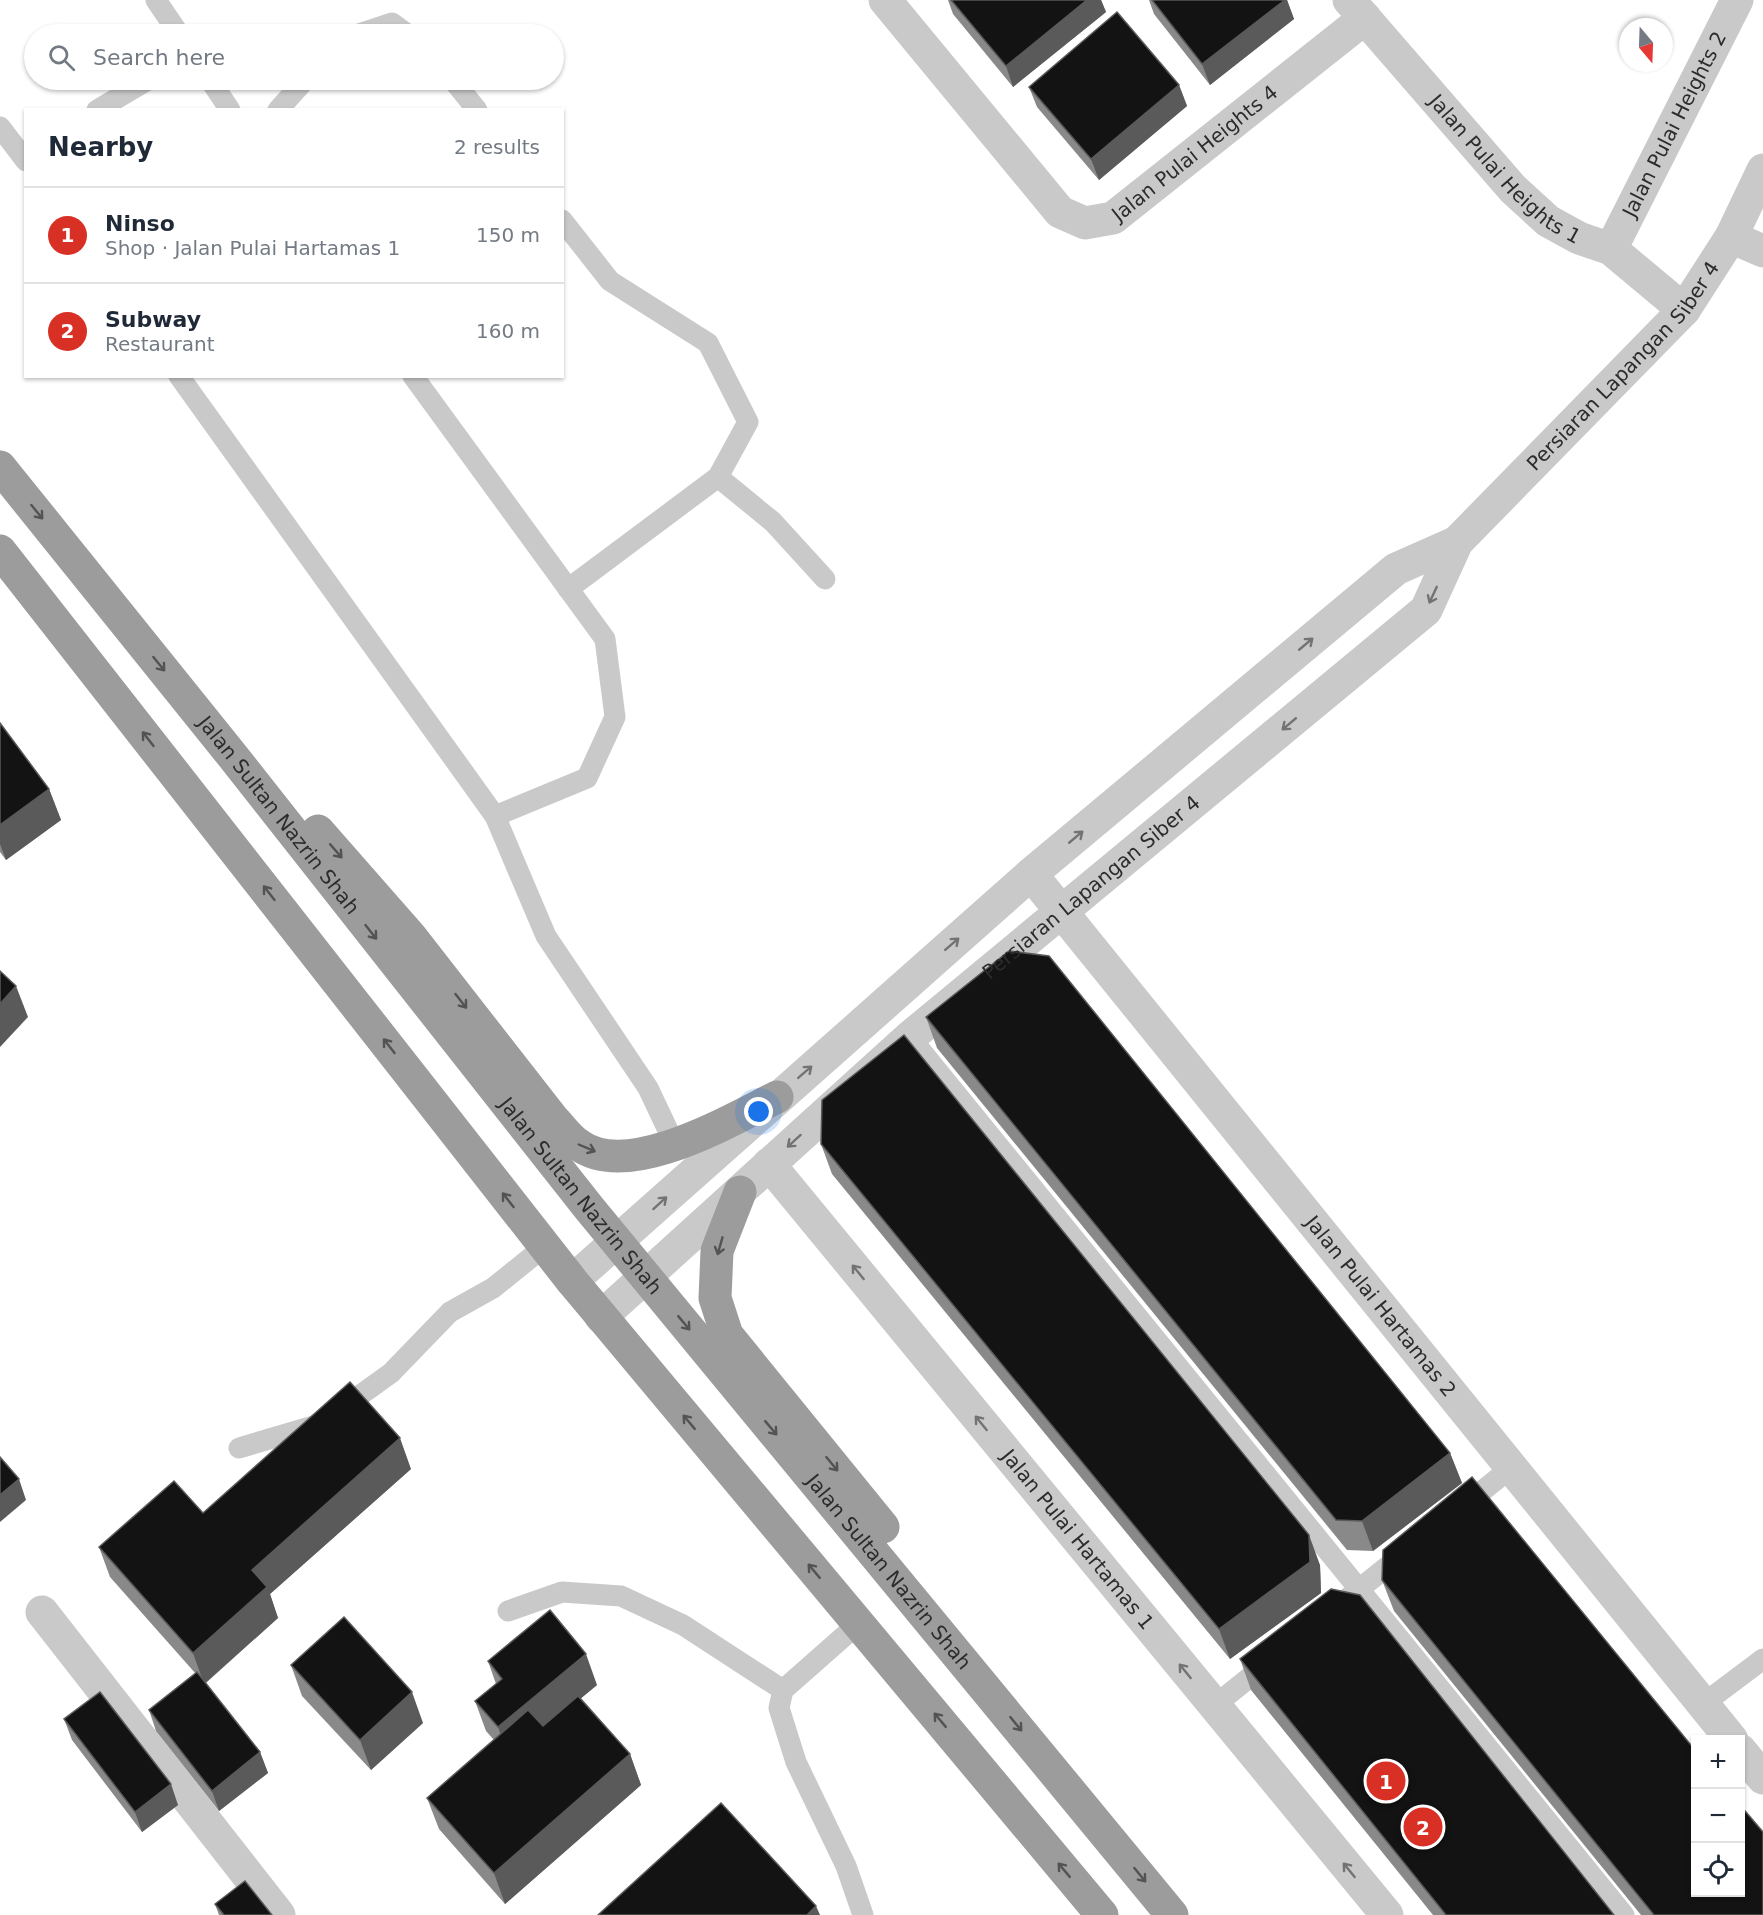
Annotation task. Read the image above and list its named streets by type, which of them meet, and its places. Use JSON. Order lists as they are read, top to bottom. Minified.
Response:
{"streets":{"highway":["Jalan Sultan Nazrin Shah"],"street":["Jalan Pulai Heights 2","Jalan Pulai Heights 4","Jalan Pulai Heights 1","Persiaran Lapangan Siber 4","Jalan Pulai Hartamas 2","Jalan Pulai Hartamas 1"]},"crossings":[["Jalan Pulai Heights 2","Jalan Pulai Heights 1"],["Jalan Pulai Heights 4","Jalan Pulai Heights 1"],["Jalan Pulai Heights 1","Persiaran Lapangan Siber 4"],["Persiaran Lapangan Siber 4","Jalan Sultan Nazrin Shah"],["Persiaran Lapangan Siber 4","Jalan Pulai Hartamas 2"],["Persiaran Lapangan Siber 4","Jalan Pulai Hartamas 1"]],"one_way":["Jalan Pulai Hartamas 1"],"north":"bottom","page":{"search":"Search here","heading":["Nearby","2 results"],"list":[{"mark":"1","name":"Ninso","note":"Shop · Jalan Pulai Hartamas 1","value":"150 m"},{"mark":"2","name":"Subway","note":"Restaurant","value":"160 m"}],"map_buttons":["+","−"],"pins":["1","2"]}}
